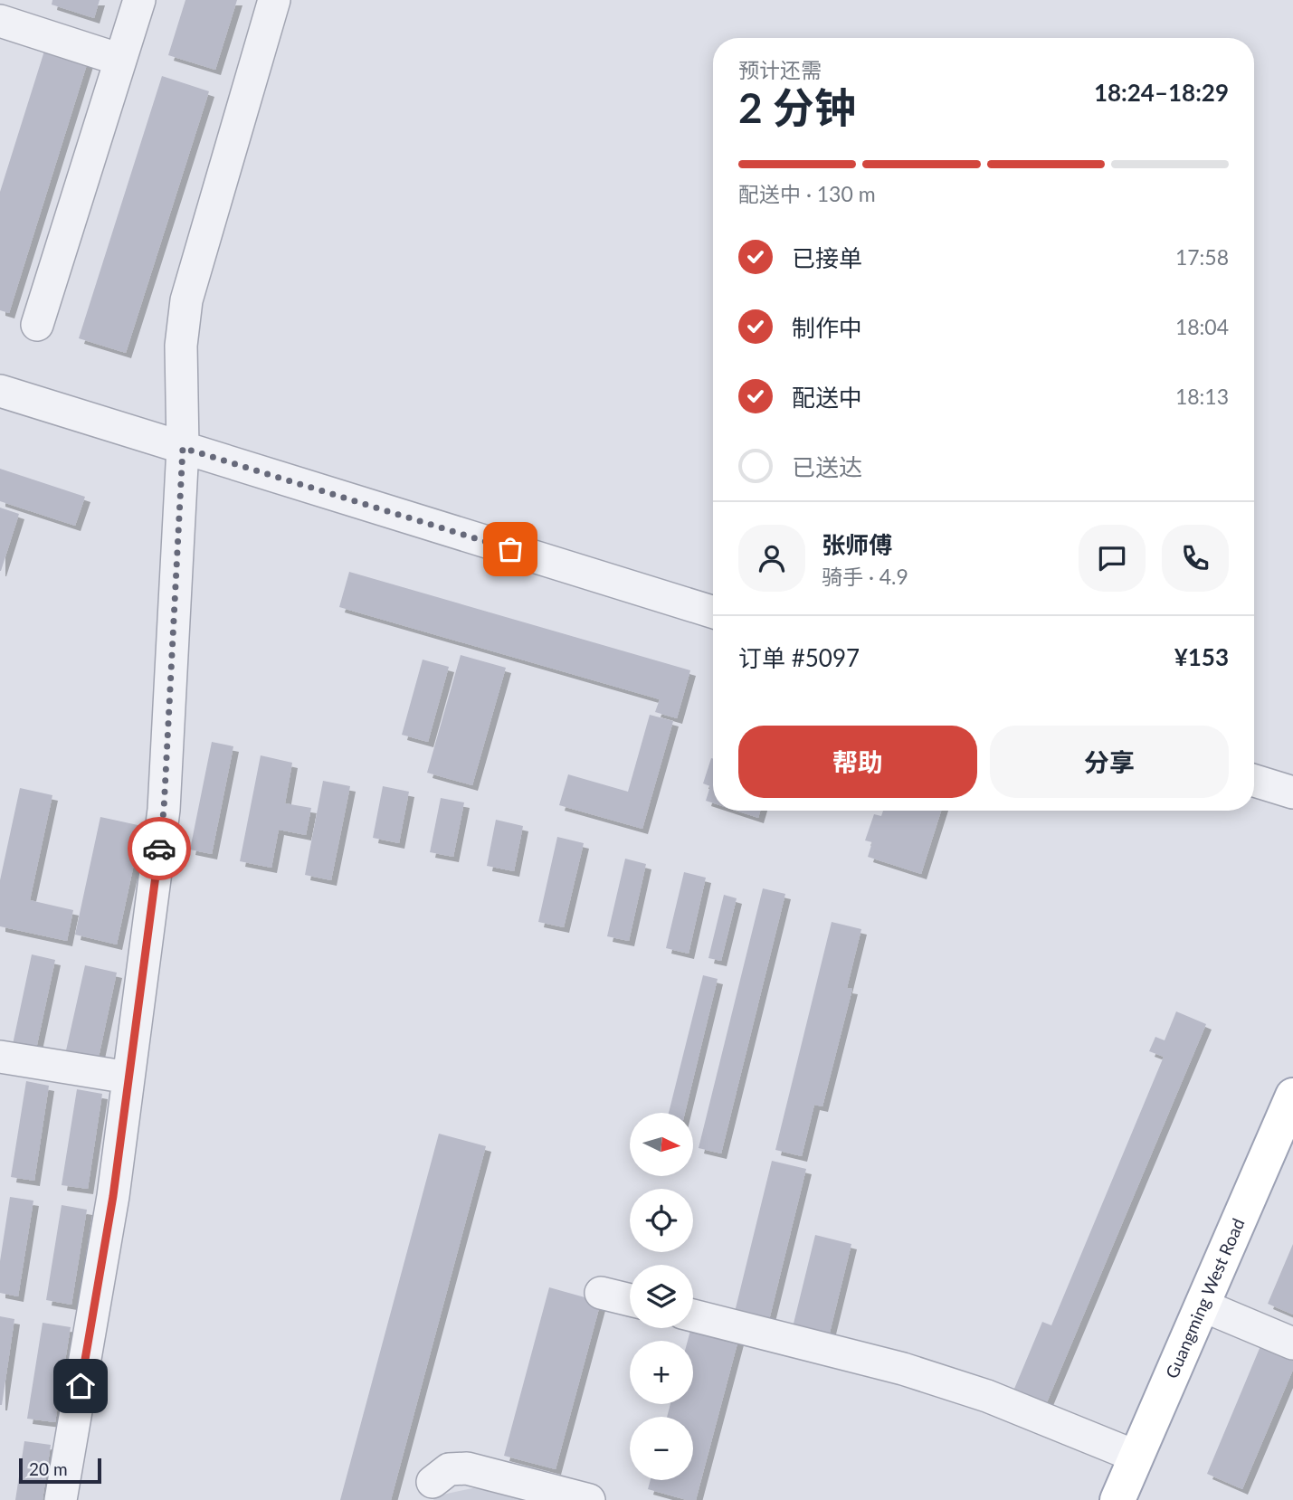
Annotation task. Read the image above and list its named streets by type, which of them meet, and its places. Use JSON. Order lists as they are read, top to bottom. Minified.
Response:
{"streets":{"main road":["Guangming West Road"]},"scale_bar":"20 m","north":"right","page":{"heading":["2 分钟","预计还需","18:24–18:29"],"panel":["张师傅","骑手 · 4.9","订单 #5097","¥153"],"bar":"配送中 · 130 m","list":[["已接单","17:58"],["制作中","18:04"],["配送中","18:13"],"已送达"],"buttons":["帮助","分享"],"map_buttons":["+","−"],"scale":"20 m"}}
